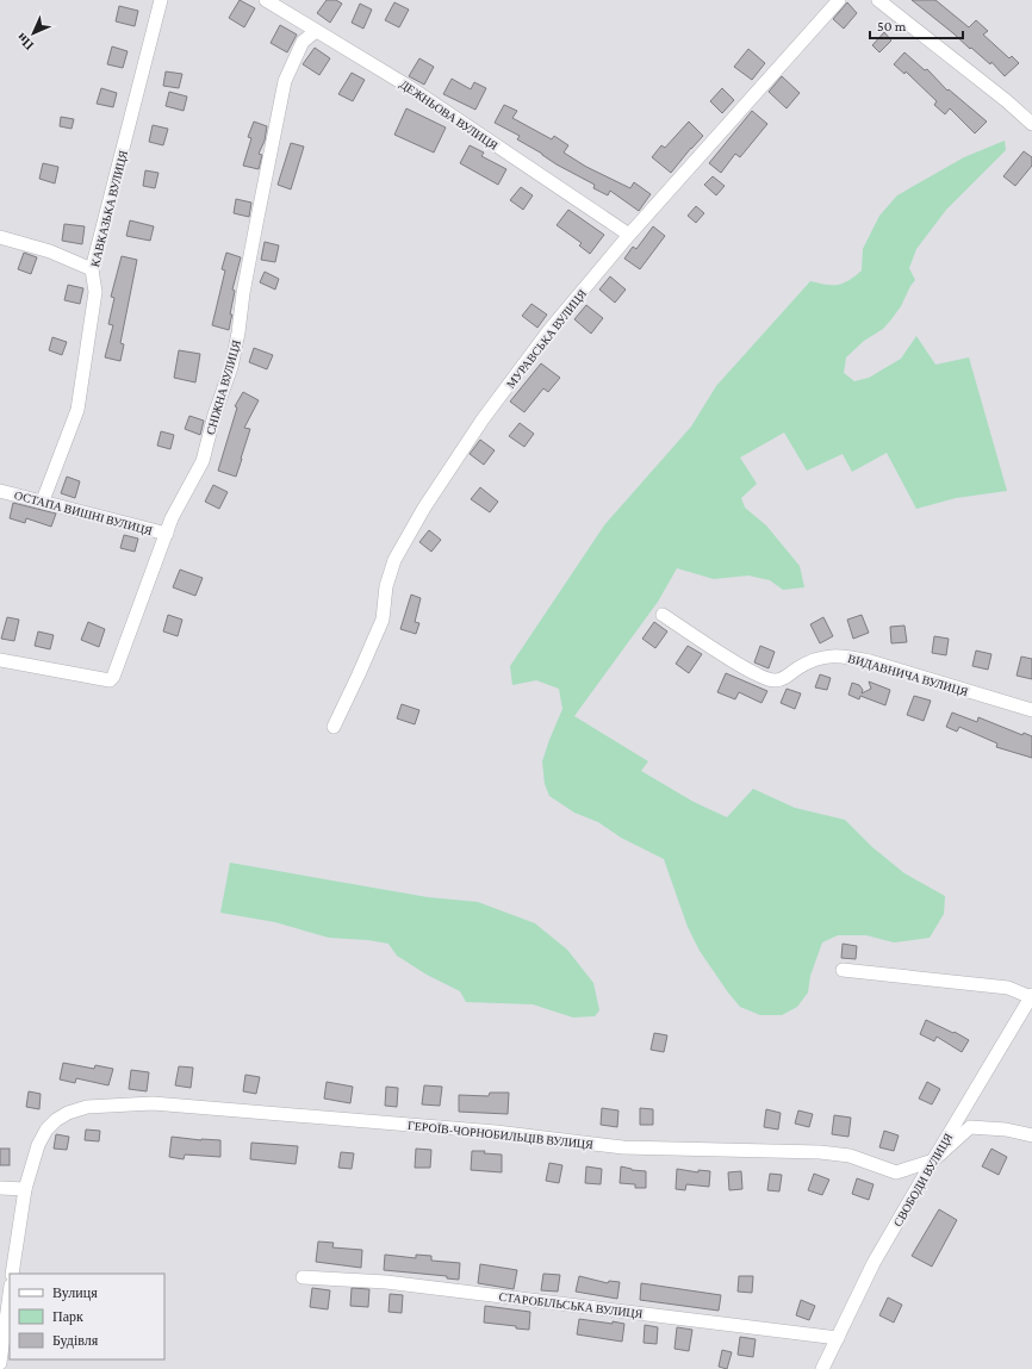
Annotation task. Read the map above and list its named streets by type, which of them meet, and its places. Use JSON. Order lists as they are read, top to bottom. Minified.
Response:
{"streets":{"street":["ДЕЖНЬОВА ВУЛИЦЯ","КАВКАЗЬКА ВУЛИЦЯ","МУРАВСЬКА ВУЛИЦЯ","СНІЖНА ВУЛИЦЯ","ОСТАПА ВИШНІ ВУЛИЦЯ","ВИДАВНИЧА ВУЛИЦЯ","ГЕРОЇВ-ЧОРНОБИЛЬЦІВ ВУЛИЦЯ","СВОБОДИ ВУЛИЦЯ","СТАРОБІЛЬСЬКА ВУЛИЦЯ"]},"crossings":[["ДЕЖНЬОВА ВУЛИЦЯ","МУРАВСЬКА ВУЛИЦЯ"],["ДЕЖНЬОВА ВУЛИЦЯ","СНІЖНА ВУЛИЦЯ"],["КАВКАЗЬКА ВУЛИЦЯ","ОСТАПА ВИШНІ ВУЛИЦЯ"],["СНІЖНА ВУЛИЦЯ","ОСТАПА ВИШНІ ВУЛИЦЯ"],["ГЕРОЇВ-ЧОРНОБИЛЬЦІВ ВУЛИЦЯ","СВОБОДИ ВУЛИЦЯ"],["СВОБОДИ ВУЛИЦЯ","СТАРОБІЛЬСЬКА ВУЛИЦЯ"]],"legend":["Вулиця","Парк","Будівля"],"scale_bar":"50 m","north":"bottom left"}
